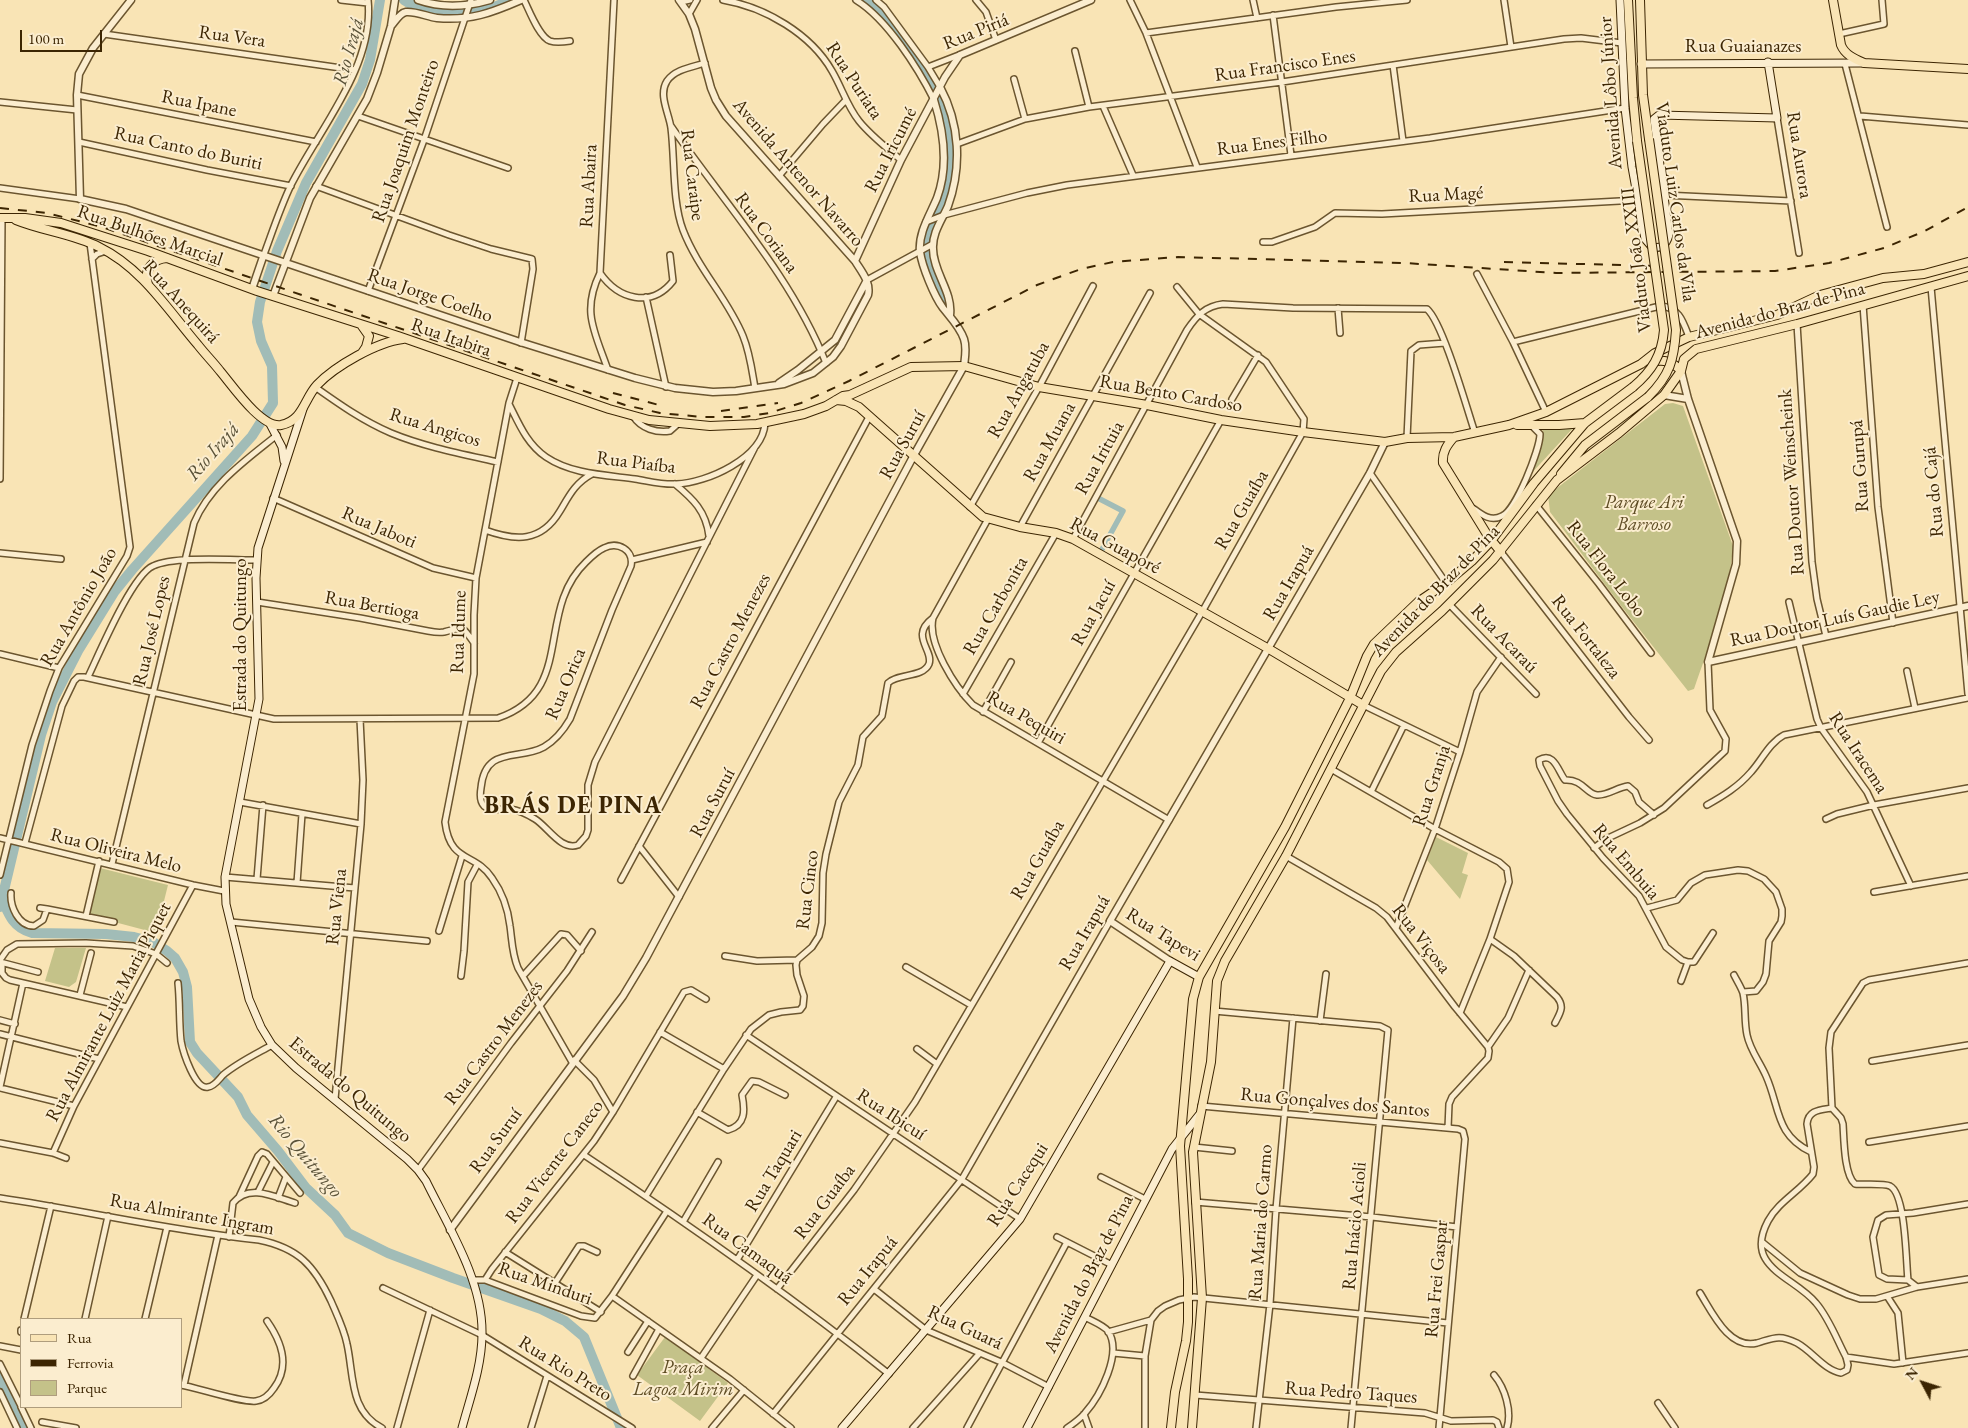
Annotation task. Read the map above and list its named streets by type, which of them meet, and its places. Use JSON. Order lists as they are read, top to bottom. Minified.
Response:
{"streets":{"main road":["Rua Guaianazes","Avenida Lôbo Júnior","Rua Aurora","Viaduto Luiz Carlos da Vila","Rua Bulhões Marcial","Viaduto João XXIII","Rua Anequirá","Avenida do Braz de Pina","Rua Itabira","Rua Bento Cardoso","Rua Guaporé","Estrada do Quitungo","Rua Tapevi","Rua Cacequi"],"street":["Rua Piriá","Rua Vera","Rua Francisco Enes","Rua Puriata","Rua Ipane","Rua Joaquim Monteiro","Rua Enes Filho","Rua Canto do Buriti","Rua Iricumé","Avenida Antenor Navarro","Rua Caraipe","Rua Abaira","Rua Magé","Rua Coriana","Rua Jorge Coelho","Rua Angatuba","Rua Angicos","Rua Muana","Rua Suruí","Rua Irituia","Rua Piaíba","Rua Gurupá","Rua Doutor Weinscheink","Rua do Cajá","Rua Guaíba","Rua Jaboti","Rua Flora Lobo","Rua Irapuá","Rua Bertioga","Rua Carbonita","Rua Antônio João","Rua Jacuí","Rua Doutor Luís Gaudie Ley","Rua José Lopes","Rua Idume","Rua Fortaleza","Rua Acaraú","Rua Castro Menezes","Rua Orica","Rua Pequiri","Rua Iracema","Rua Granja","Rua Oliveira Melo","Rua Embuia","Rua Cinco","Rua Viena","Rua Viçosa","Rua Almirante Luiz Maria Piquet","Rua Gonçalves dos Santos","Rua Ibicuí","Rua Vicente Caneco","Rua Taquari","Rua Almirante Ingram","Rua Maria do Carmo","Rua Inácio Acioli","Rua Camaquã","Rua Frei Gaspar","Rua Minduri","Rua Guará","Rua Rio Preto","Rua Pedro Taques"]},"crossings":[["Rua Piriá","Rua Iricumé"],["Rua Guaianazes","Rua Aurora"],["Rua Guaianazes","Viaduto Luiz Carlos da Vila"],["Rua Francisco Enes","Avenida Lôbo Júnior"],["Rua Puriata","Rua Iricumé"],["Avenida Lôbo Júnior","Rua Enes Filho"],["Avenida Lôbo Júnior","Rua Aurora"],["Avenida Lôbo Júnior","Rua Magé"],["Rua Joaquim Monteiro","Rua Jorge Coelho"],["Rua Iricumé","Avenida Antenor Navarro"],["Avenida Antenor Navarro","Rua Caraipe"],["Rua Caraipe","Rua Coriana"],["Rua Caraipe","Rua Jorge Coelho"],["Rua Abaira","Rua Jorge Coelho"],["Viaduto Luiz Carlos da Vila","Avenida do Braz de Pina"],["Rua Bulhões Marcial","Rua Anequirá"],["Rua Bulhões Marcial","Rua Itabira"],["Viaduto João XXIII","Avenida do Braz de Pina"],["Rua Anequirá","Rua Antônio João"],["Rua Anequirá","Estrada do Quitungo"],["Avenida do Braz de Pina","Rua Bento Cardoso"],["Avenida do Braz de Pina","Rua Gurupá"],["Avenida do Braz de Pina","Rua Doutor Weinscheink"],["Avenida do Braz de Pina","Rua do Cajá"],["Avenida do Braz de Pina","Rua Guaporé"],["Avenida do Braz de Pina","Rua Flora Lobo"],["Avenida do Braz de Pina","Rua Fortaleza"],["Avenida do Braz de Pina","Rua Acaraú"],["Avenida do Braz de Pina","Rua Tapevi"],["Avenida do Braz de Pina","Rua Viçosa"],["Avenida do Braz de Pina","Rua Gonçalves dos Santos"],["Avenida do Braz de Pina","Rua Guará"],["Rua Itabira","Rua Bento Cardoso"],["Rua Itabira","Rua Piaíba"],["Rua Itabira","Rua Idume"],["Rua Itabira","Estrada do Quitungo"],["Rua Angatuba","Rua Bento Cardoso"],["Rua Angatuba","Rua Guaporé"],["Rua Bento Cardoso","Rua Muana"],["Rua Bento Cardoso","Rua Suruí"],["Rua Bento Cardoso","Rua Irituia"],["Rua Bento Cardoso","Rua Guaíba"],["Rua Bento Cardoso","Rua Irapuá"],["Rua Bento Cardoso","Rua Jacuí"],["Rua Angicos","Rua Idume"],["Rua Angicos","Estrada do Quitungo"],["Rua Muana","Rua Guaporé"],["Rua Suruí","Rua Guaporé"],["Rua Suruí","Estrada do Quitungo"],["Rua Irituia","Rua Guaporé"],["Rua Piaíba","Rua Idume"],["Rua Piaíba","Rua Orica"],["Rua Gurupá","Rua Doutor Luís Gaudie Ley"],["Rua Doutor Weinscheink","Rua Doutor Luís Gaudie Ley"],["Rua do Cajá","Rua Doutor Luís Gaudie Ley"],["Rua Guaíba","Rua Guaporé"],["Rua Guaíba","Rua Pequiri"],["Rua Guaíba","Rua Ibicuí"],["Rua Guaíba","Rua Camaquã"],["Rua Jaboti","Rua Idume"],["Rua Jaboti","Estrada do Quitungo"],["Rua Guaporé","Rua Irapuá"],["Rua Guaporé","Rua Carbonita"],["Rua Guaporé","Rua Jacuí"],["Rua Guaporé","Rua Castro Menezes"],["Rua Irapuá","Rua Pequiri"],["Rua Irapuá","Rua Tapevi"],["Rua Irapuá","Rua Ibicuí"],["Rua Irapuá","Rua Camaquã"],["Rua Irapuá","Rua Guará"],["Rua Bertioga","Rua Idume"],["Rua Bertioga","Estrada do Quitungo"],["Rua Carbonita","Rua Pequiri"],["Rua Antônio João","Rua Orica"],["Rua Antônio João","Rua Oliveira Melo"],["Rua Jacuí","Rua Pequiri"],["Rua Doutor Luís Gaudie Ley","Rua Iracema"],["Rua José Lopes","Estrada do Quitungo"],["Rua José Lopes","Rua Orica"],["Rua José Lopes","Rua Oliveira Melo"],["Rua Idume","Rua Orica"],["Estrada do Quitungo","Rua Castro Menezes"],["Estrada do Quitungo","Rua Orica"],["Estrada do Quitungo","Rua Oliveira Melo"],["Estrada do Quitungo","Rua Viena"],["Estrada do Quitungo","Rua Rio Preto"],["Rua Acaraú","Rua Granja"],["Rua Orica","Rua Viena"],["Rua Pequiri","Rua Cinco"],["Rua Granja","Rua Viçosa"],["Rua Oliveira Melo","Rua Almirante Luiz Maria Piquet"],["Rua Tapevi","Rua Cacequi"],["Rua Gonçalves dos Santos","Rua Maria do Carmo"],["Rua Gonçalves dos Santos","Rua Inácio Acioli"],["Rua Gonçalves dos Santos","Rua Frei Gaspar"],["Rua Ibicuí","Rua Taquari"],["Rua Ibicuí","Rua Cacequi"],["Rua Vicente Caneco","Rua Camaquã"],["Rua Vicente Caneco","Rua Minduri"],["Rua Taquari","Rua Camaquã"],["Rua Cacequi","Rua Camaquã"],["Rua Cacequi","Rua Guará"],["Rua Maria do Carmo","Rua Pedro Taques"],["Rua Inácio Acioli","Rua Pedro Taques"],["Rua Frei Gaspar","Rua Pedro Taques"]],"districts":["BRÁS DE PINA"],"water":["Rio Irajá","Rio Quitungo"],"parks":["Parque Ari Barroso","Praça Lagoa Mirim"],"legend":["Rua","Ferrovia","Parque"],"scale_bar":"100 m","north":"top left"}
